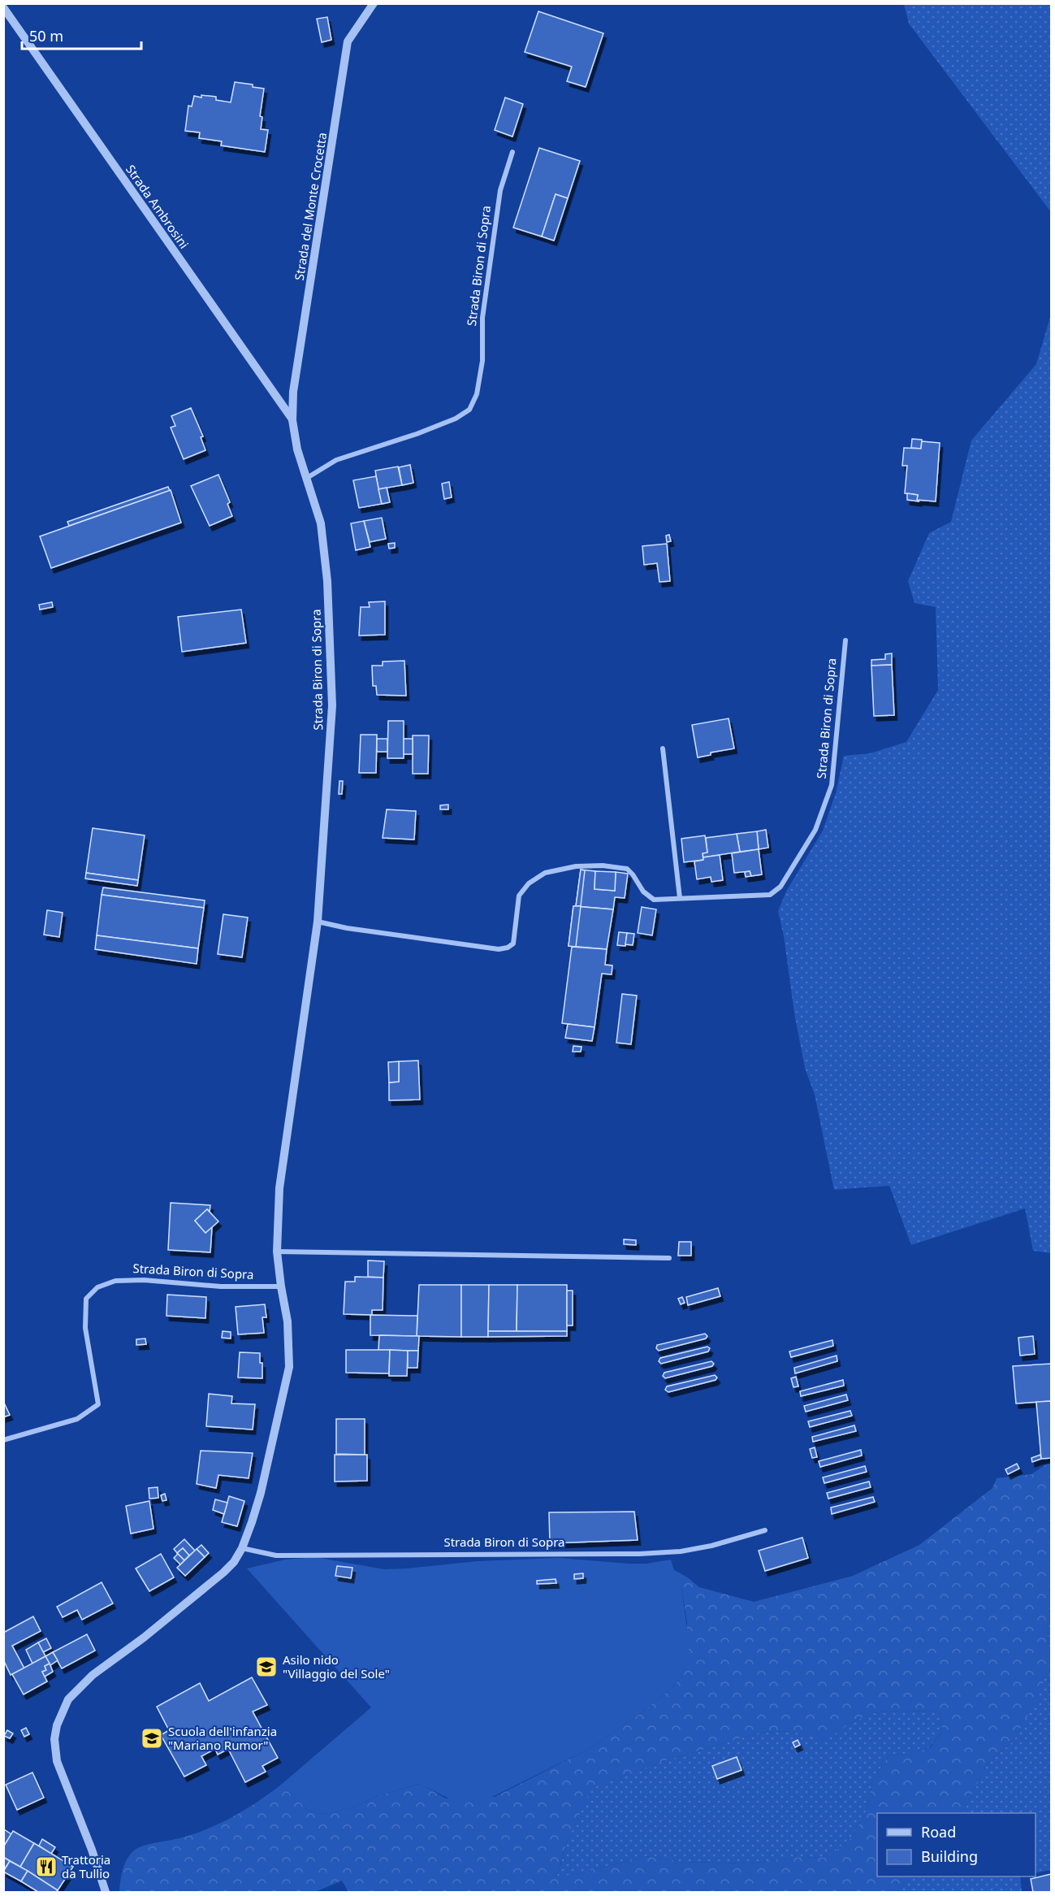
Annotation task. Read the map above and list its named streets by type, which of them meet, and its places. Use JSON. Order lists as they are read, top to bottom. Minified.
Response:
{"streets":{"street":["Strada Ambrosini","Strada del Monte Crocetta","Strada Biron di Sopra"]},"crossings":[["Strada Ambrosini","Strada del Monte Crocetta"],["Strada Ambrosini","Strada Biron di Sopra"],["Strada del Monte Crocetta","Strada Biron di Sopra"]],"places":{"school or university":["Asilo nido \"Villaggio del Sole\"","Scuola dell'infanzia \"Mariano Rumor\""],"restaurant":["Trattoria da Tullio"]},"legend":["Road","Building"],"scale_bar":"50 m"}
